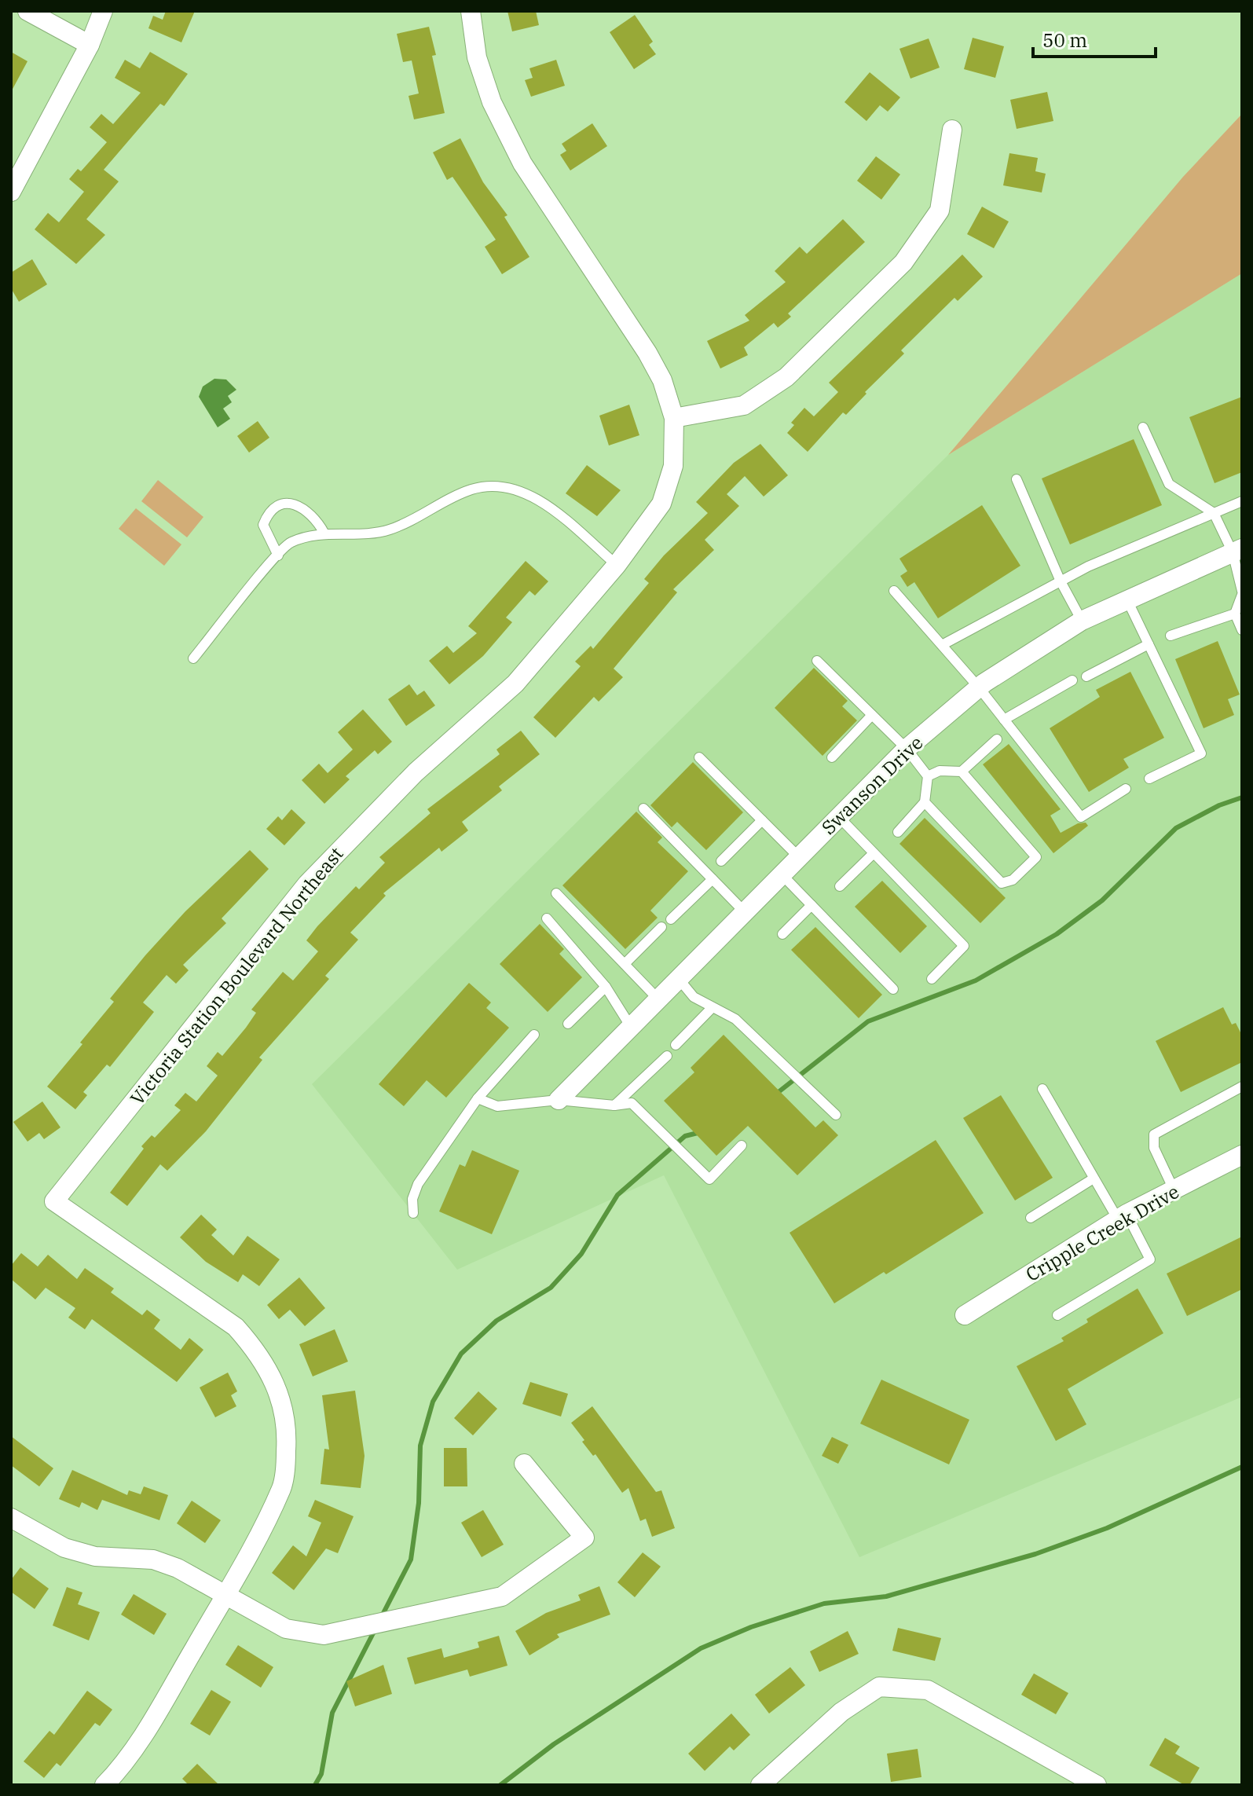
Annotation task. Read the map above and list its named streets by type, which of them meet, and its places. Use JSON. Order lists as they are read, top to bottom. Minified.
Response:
{"streets":{"street":["Swanson Drive","Victoria Station Boulevard Northeast","Cripple Creek Drive"]},"scale_bar":"50 m"}
